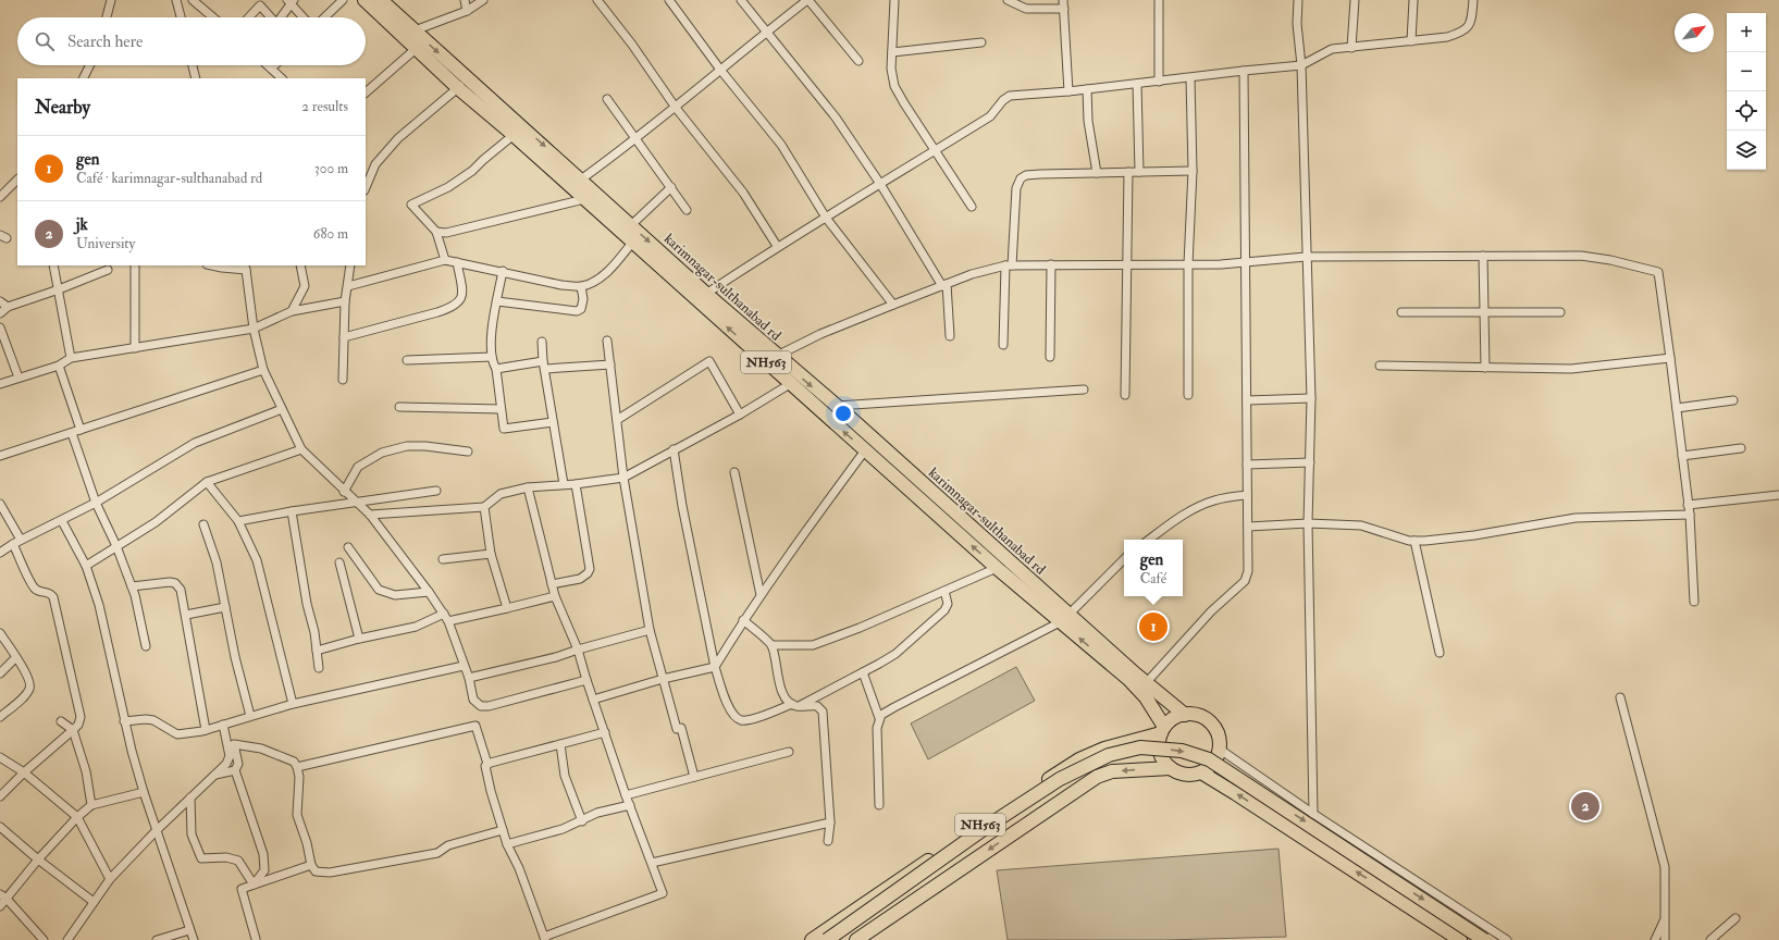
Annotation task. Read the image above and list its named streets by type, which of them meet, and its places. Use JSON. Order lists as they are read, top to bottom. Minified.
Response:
{"streets":{"highway":["karimnagar-sulthanabad rd","NH563"]},"crossings":[["karimnagar-sulthanabad rd","NH563"]],"north":"top right","page":{"map_buttons":["+","−"],"search":"Search here","heading":["Nearby","2 results"],"list":[{"mark":"1","name":"gen","note":"Café · karimnagar-sulthanabad rd","value":"300 m"},{"mark":"2","name":"jk","note":"University","value":"680 m"}],"popup":["gen","Café"],"pins":["1","2"]}}
